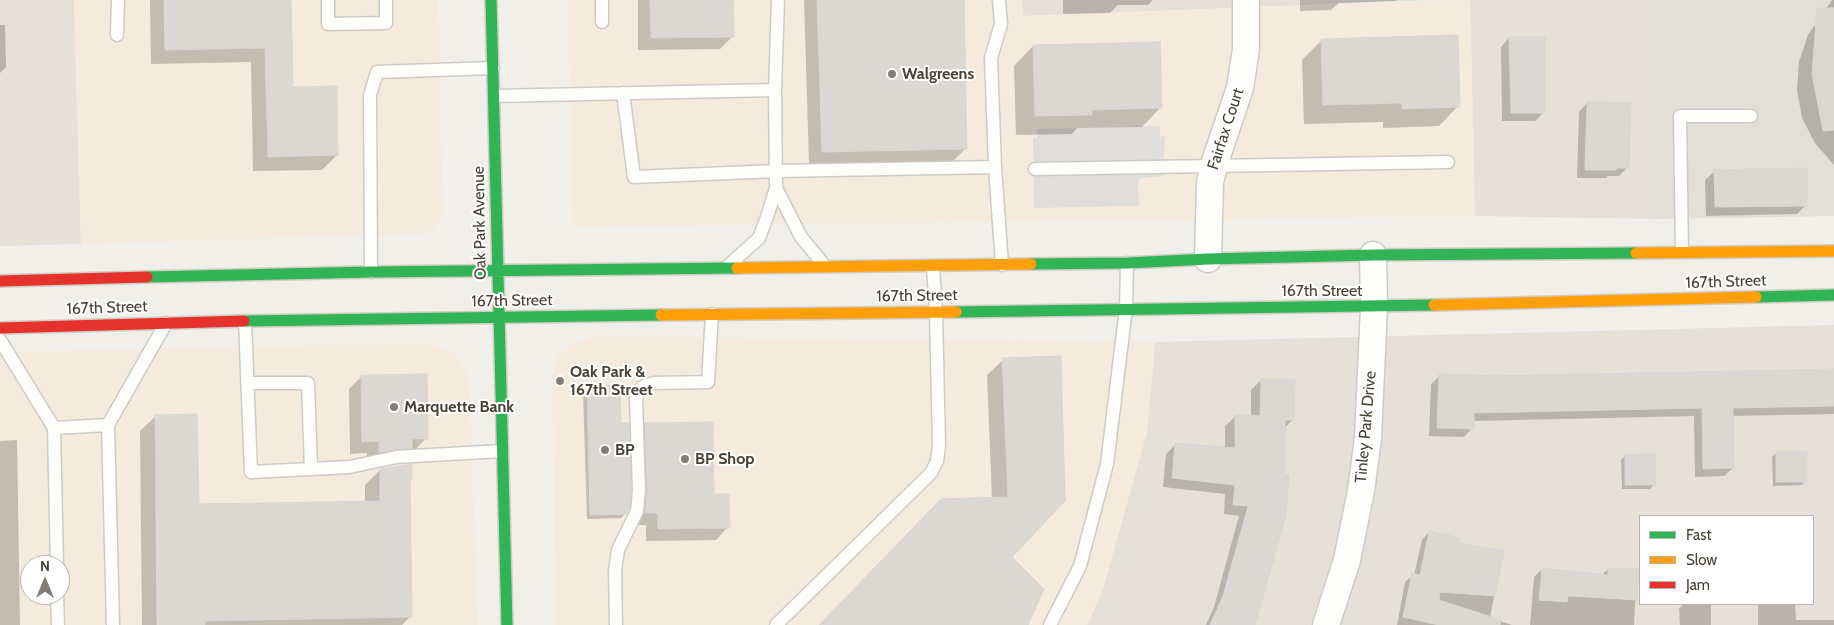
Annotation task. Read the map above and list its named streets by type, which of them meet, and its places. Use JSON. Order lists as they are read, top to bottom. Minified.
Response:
{"streets":{"main road":["Oak Park Avenue","167th Street"],"street":["Fairfax Court","Tinley Park Drive"]},"crossings":[["Fairfax Court","167th Street"],["Oak Park Avenue","167th Street"],["167th Street","Tinley Park Drive"]],"places":["Walgreens","Oak Park & 167th Street","Marquette Bank","BP","BP Shop"],"legend":["Fast","Slow","Jam"],"north":"top"}
